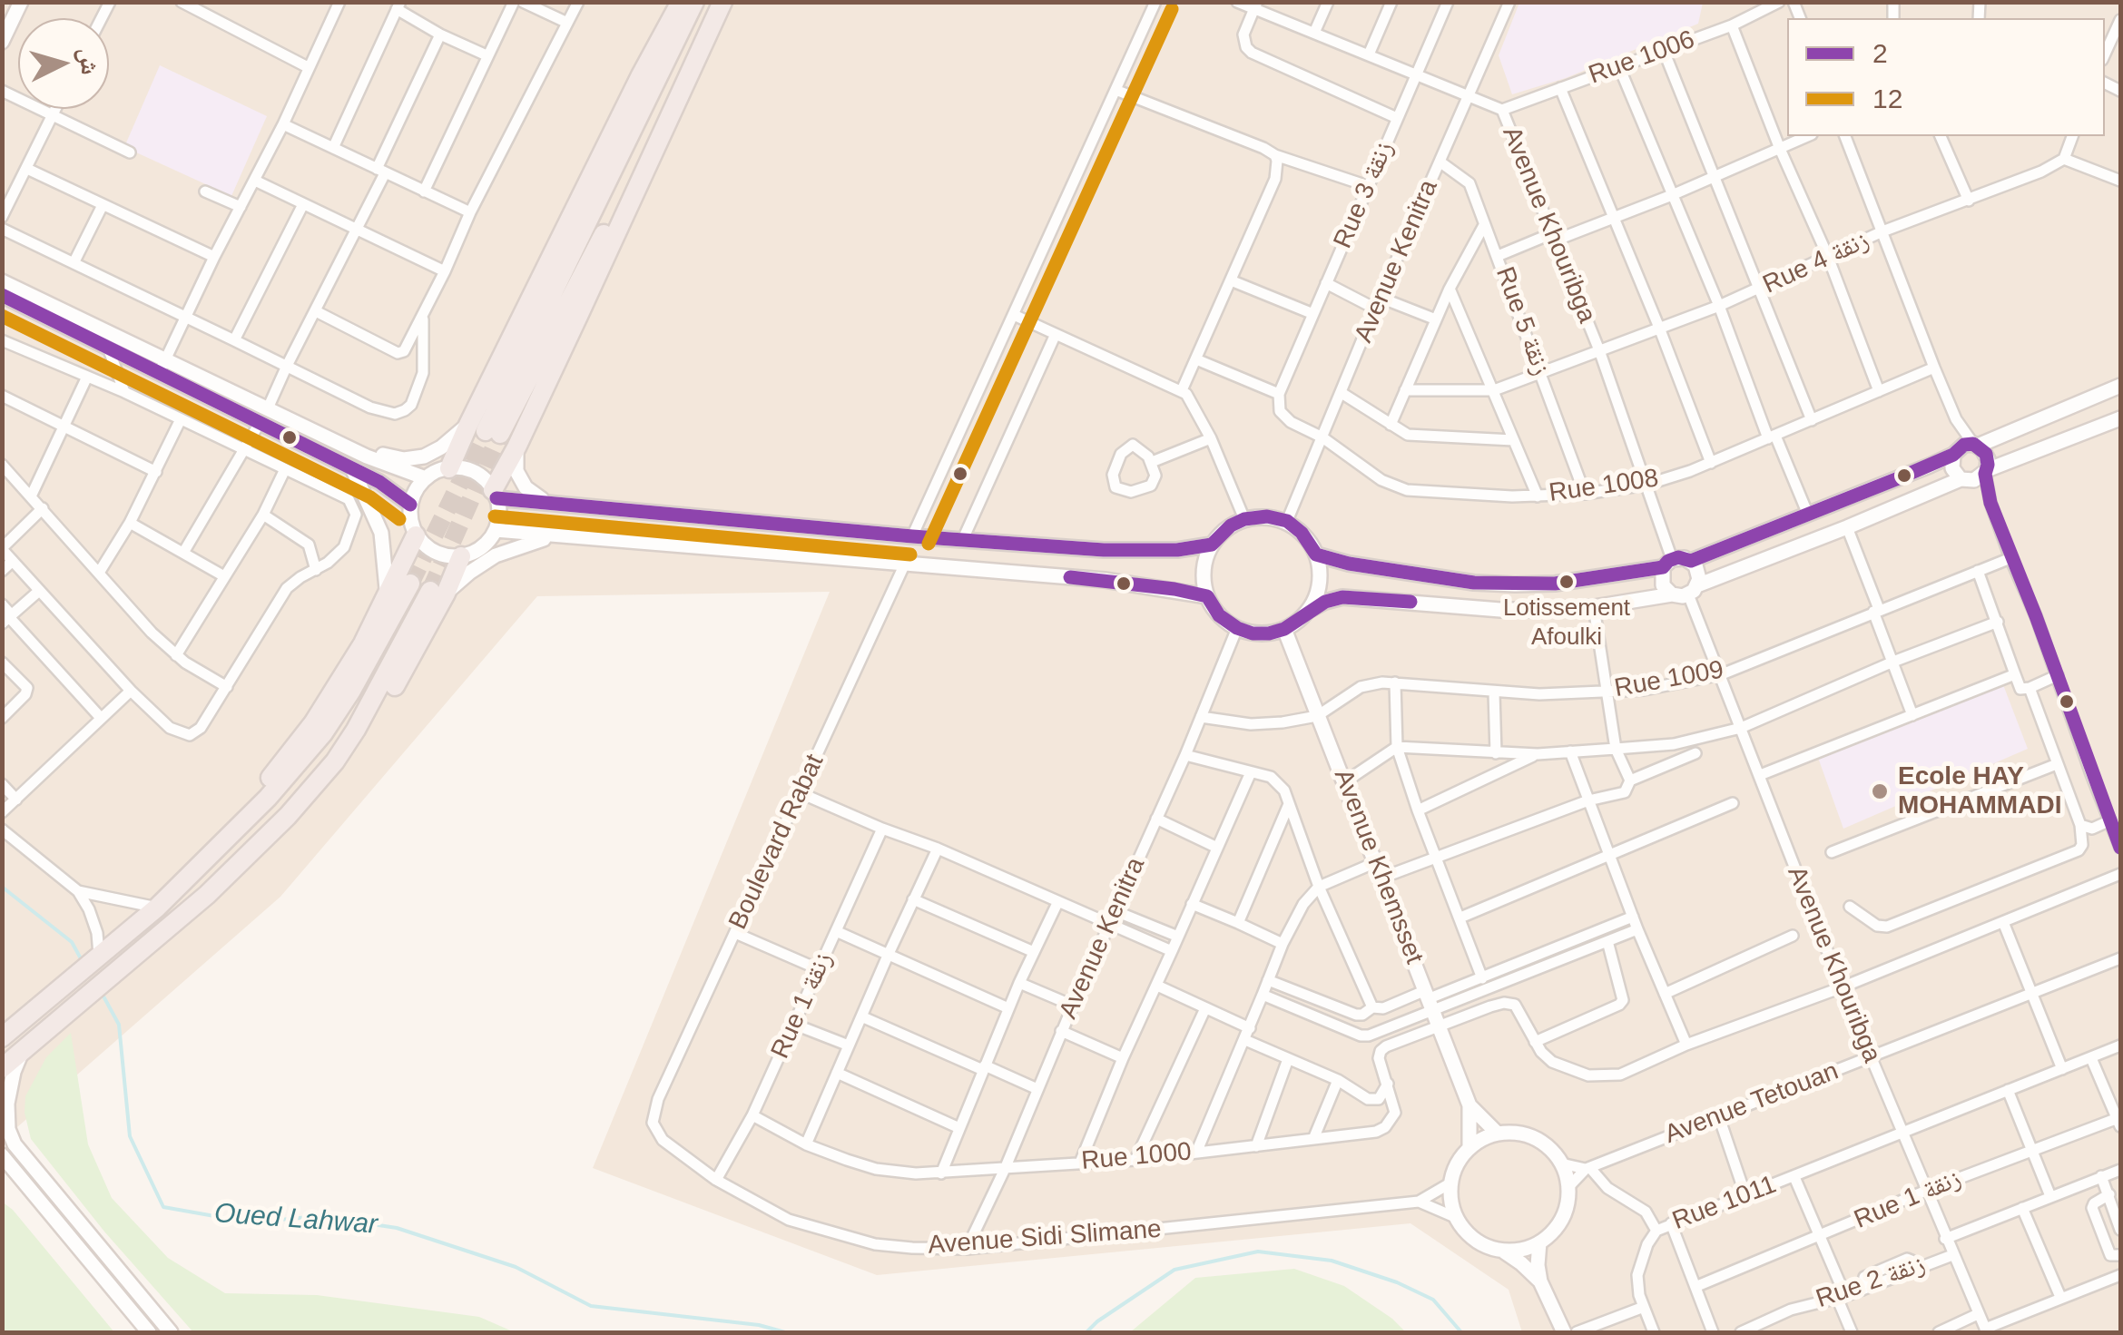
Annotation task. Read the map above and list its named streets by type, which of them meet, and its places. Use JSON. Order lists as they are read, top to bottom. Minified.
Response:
{"streets":{"main road":["Avenue Khemsset"],"street":["Rue 1006","Rue 3 زنقة","Avenue Khouribga","Avenue Kenitra","Rue 4 زنقة","Rue 5 زنقة","Rue 1008","Rue 1009","Boulevard Rabat","Rue 1 زنقة","Avenue Tetouan","Rue 1000","Rue 1011","Avenue Sidi Slimane","Rue 2 زنقة"]},"crossings":[["Rue 1006","Avenue Khouribga"],["Rue 3 زنقة","Avenue Khouribga"],["Avenue Khouribga","Avenue Kenitra"],["Avenue Khouribga","Rue 4 زنقة"],["Avenue Khouribga","Rue 1008"],["Avenue Khouribga","Rue 1009"],["Avenue Khouribga","Rue 1 زنقة"],["Avenue Khouribga","Avenue Tetouan"],["Avenue Khouribga","Rue 1011"],["Avenue Khouribga","Rue 2 زنقة"],["Avenue Kenitra","Rue 5 زنقة"],["Avenue Kenitra","Rue 1008"],["Avenue Kenitra","Avenue Khemsset"],["Avenue Kenitra","Rue 1000"],["Avenue Kenitra","Avenue Sidi Slimane"],["Rue 4 زنقة","Rue 5 زنقة"],["Rue 5 زنقة","Rue 1008"],["Rue 1009","Avenue Khemsset"],["Boulevard Rabat","Avenue Sidi Slimane"],["Avenue Khemsset","Avenue Tetouan"],["Avenue Khemsset","Rue 1000"],["Avenue Khemsset","Avenue Sidi Slimane"],["Rue 1 زنقة","Rue 1000"],["Rue 1 زنقة","Avenue Sidi Slimane"],["Avenue Tetouan","Avenue Sidi Slimane"]],"water":["Oued Lahwar"],"places":["Lotissement Afoulki","Ecole HAY MOHAMMADI"],"lines":["transit line 12","transit line 2"],"legend":["2","12"],"north":"right"}
